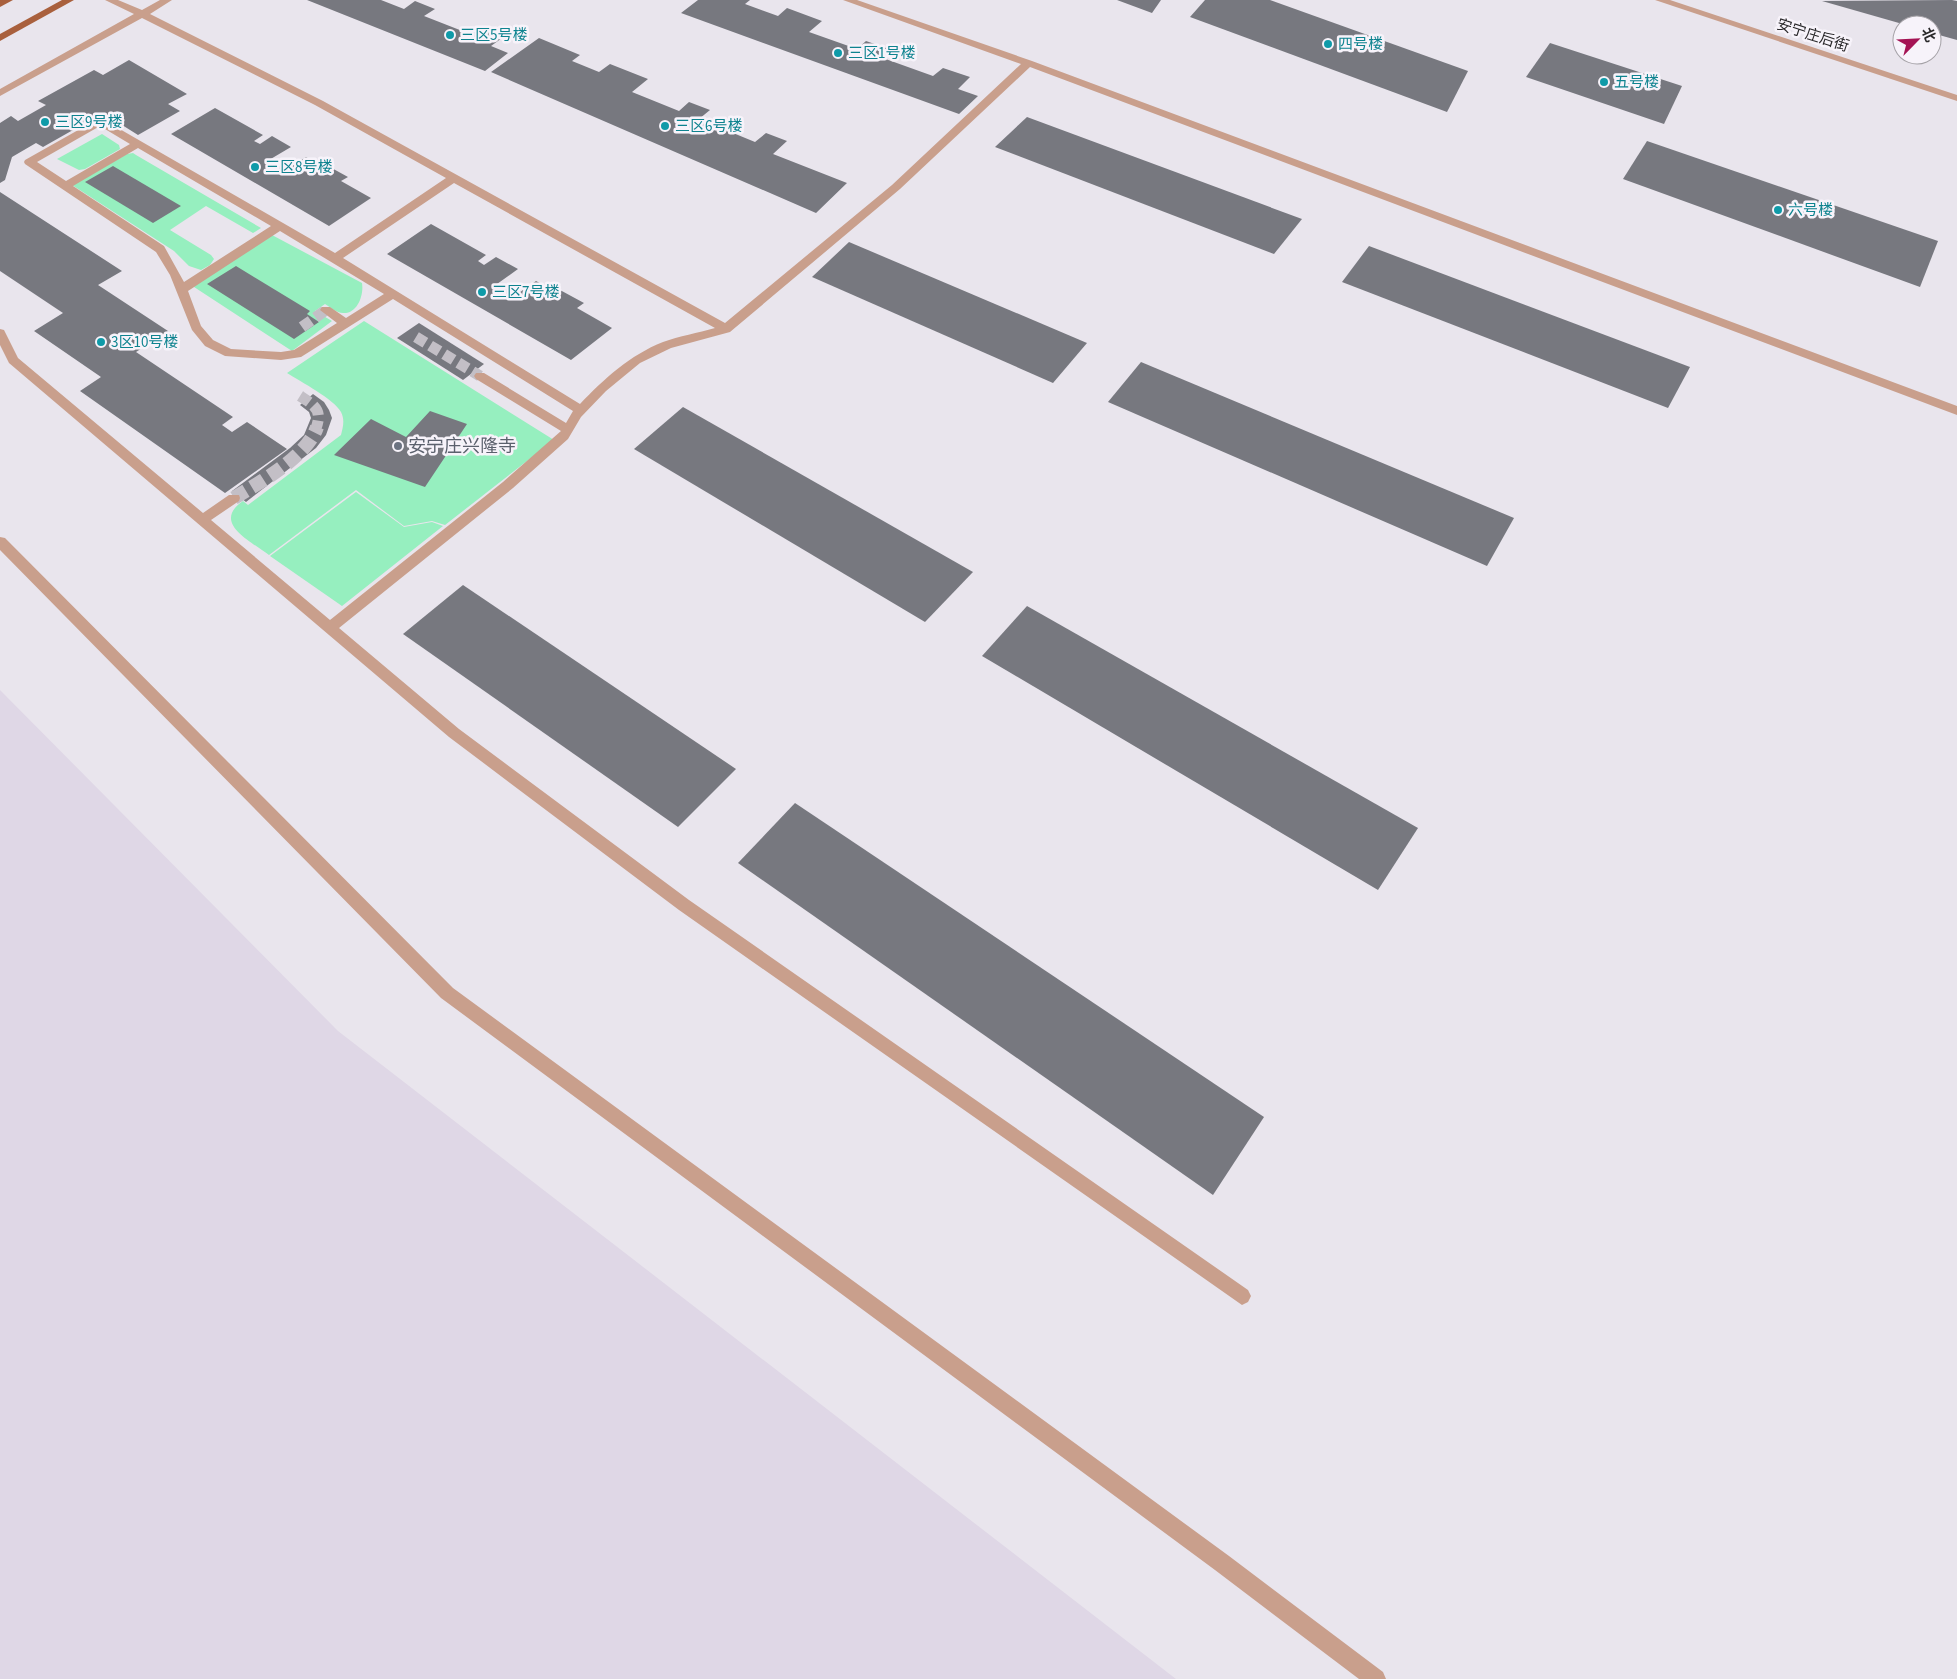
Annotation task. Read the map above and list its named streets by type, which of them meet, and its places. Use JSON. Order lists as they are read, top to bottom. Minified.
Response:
{"streets":{"street":["安宁庄后街"]},"places":["三区5号楼","四号楼","三区1号楼","五号楼","三区9号楼","三区6号楼","三区8号楼","六号楼","三区7号楼","3区10号楼","安宁庄兴隆寺"],"north":"top right"}
